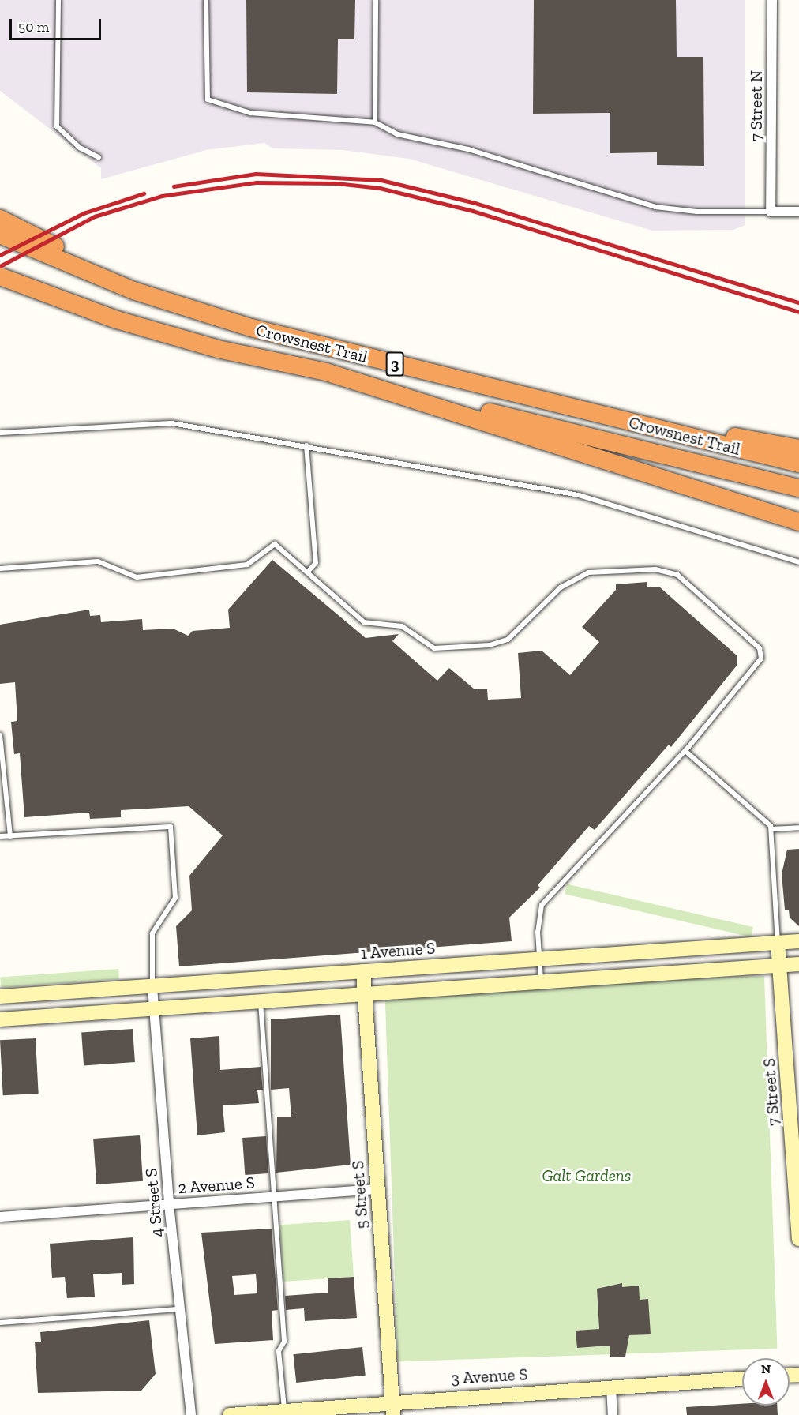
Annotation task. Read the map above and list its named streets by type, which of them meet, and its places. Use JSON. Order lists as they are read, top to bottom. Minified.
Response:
{"streets":{"highway":["Crowsnest Trail","3"],"street":["7 Street N","1 Avenue S","7 Street S","2 Avenue S","5 Street S","4 Street S","3 Avenue S"]},"crossings":[["1 Avenue S","7 Street S"],["1 Avenue S","5 Street S"],["1 Avenue S","4 Street S"],["2 Avenue S","5 Street S"],["2 Avenue S","4 Street S"],["5 Street S","3 Avenue S"]],"parks":["Galt Gardens"],"scale_bar":"50 m","north":"top"}
